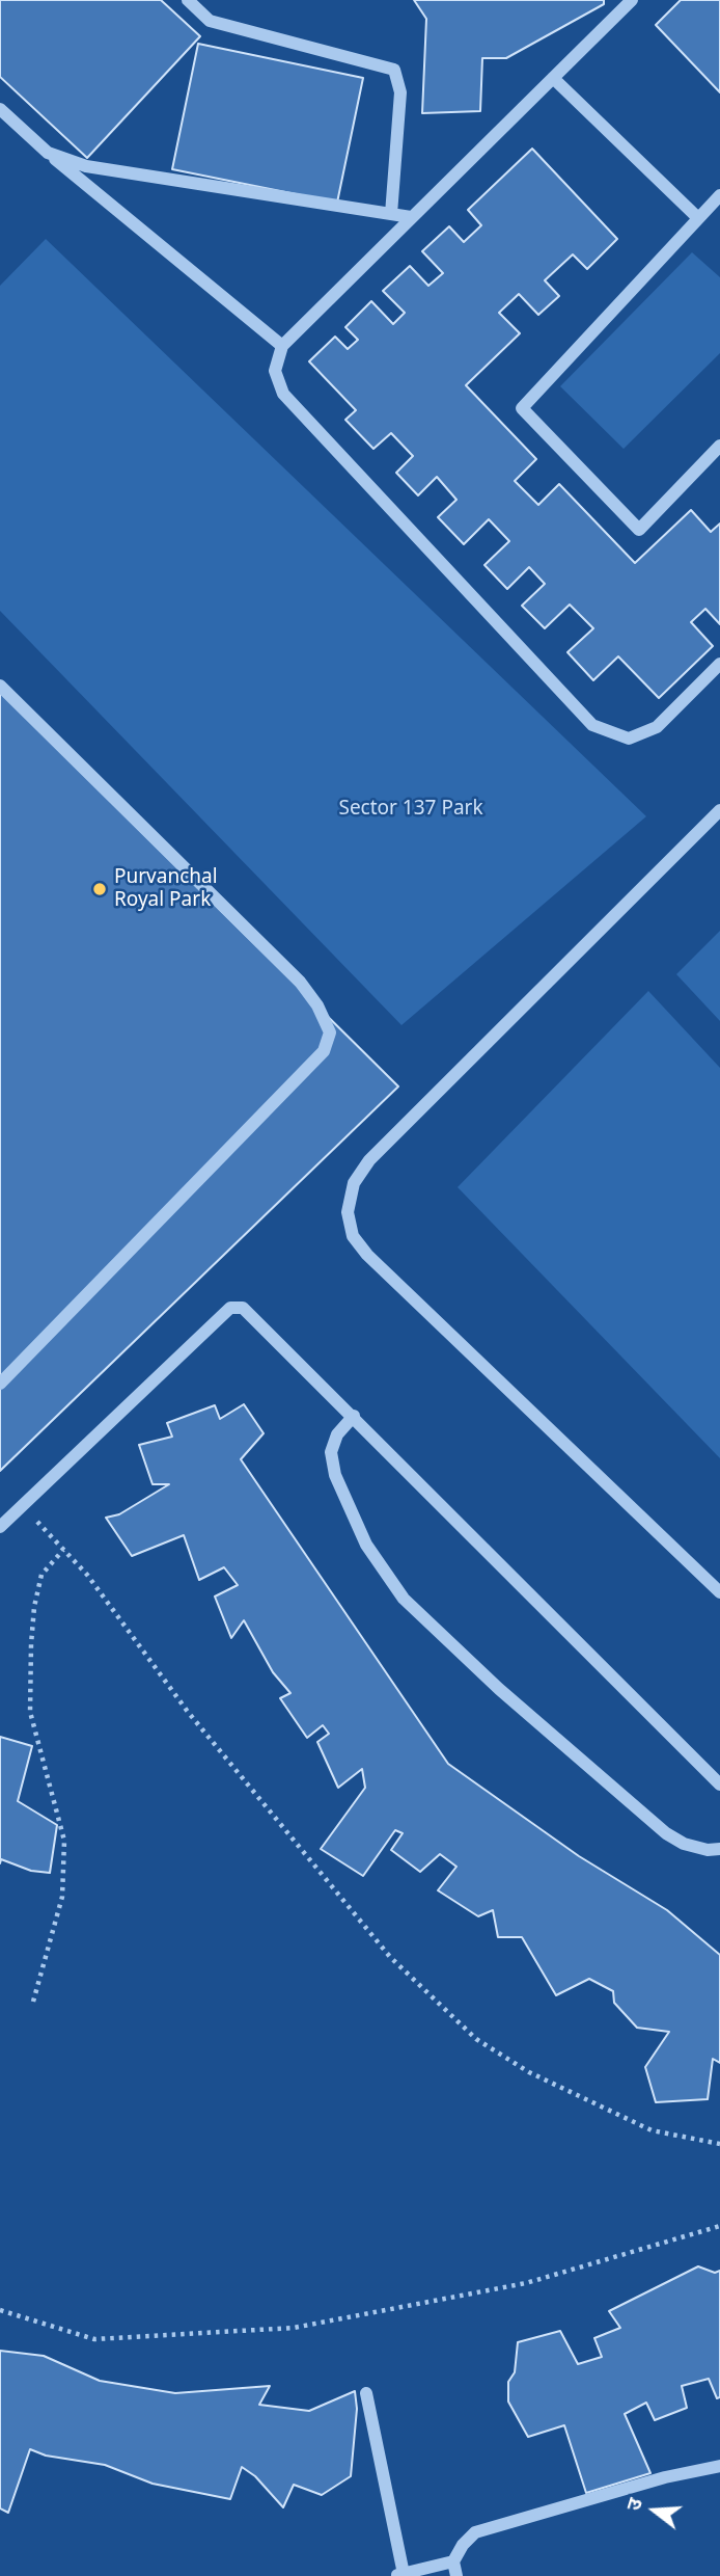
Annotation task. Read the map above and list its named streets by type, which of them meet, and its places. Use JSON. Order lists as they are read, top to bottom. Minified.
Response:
{"parks":["Sector 137 Park"],"places":["Purvanchal Royal Park"],"north":"left"}
